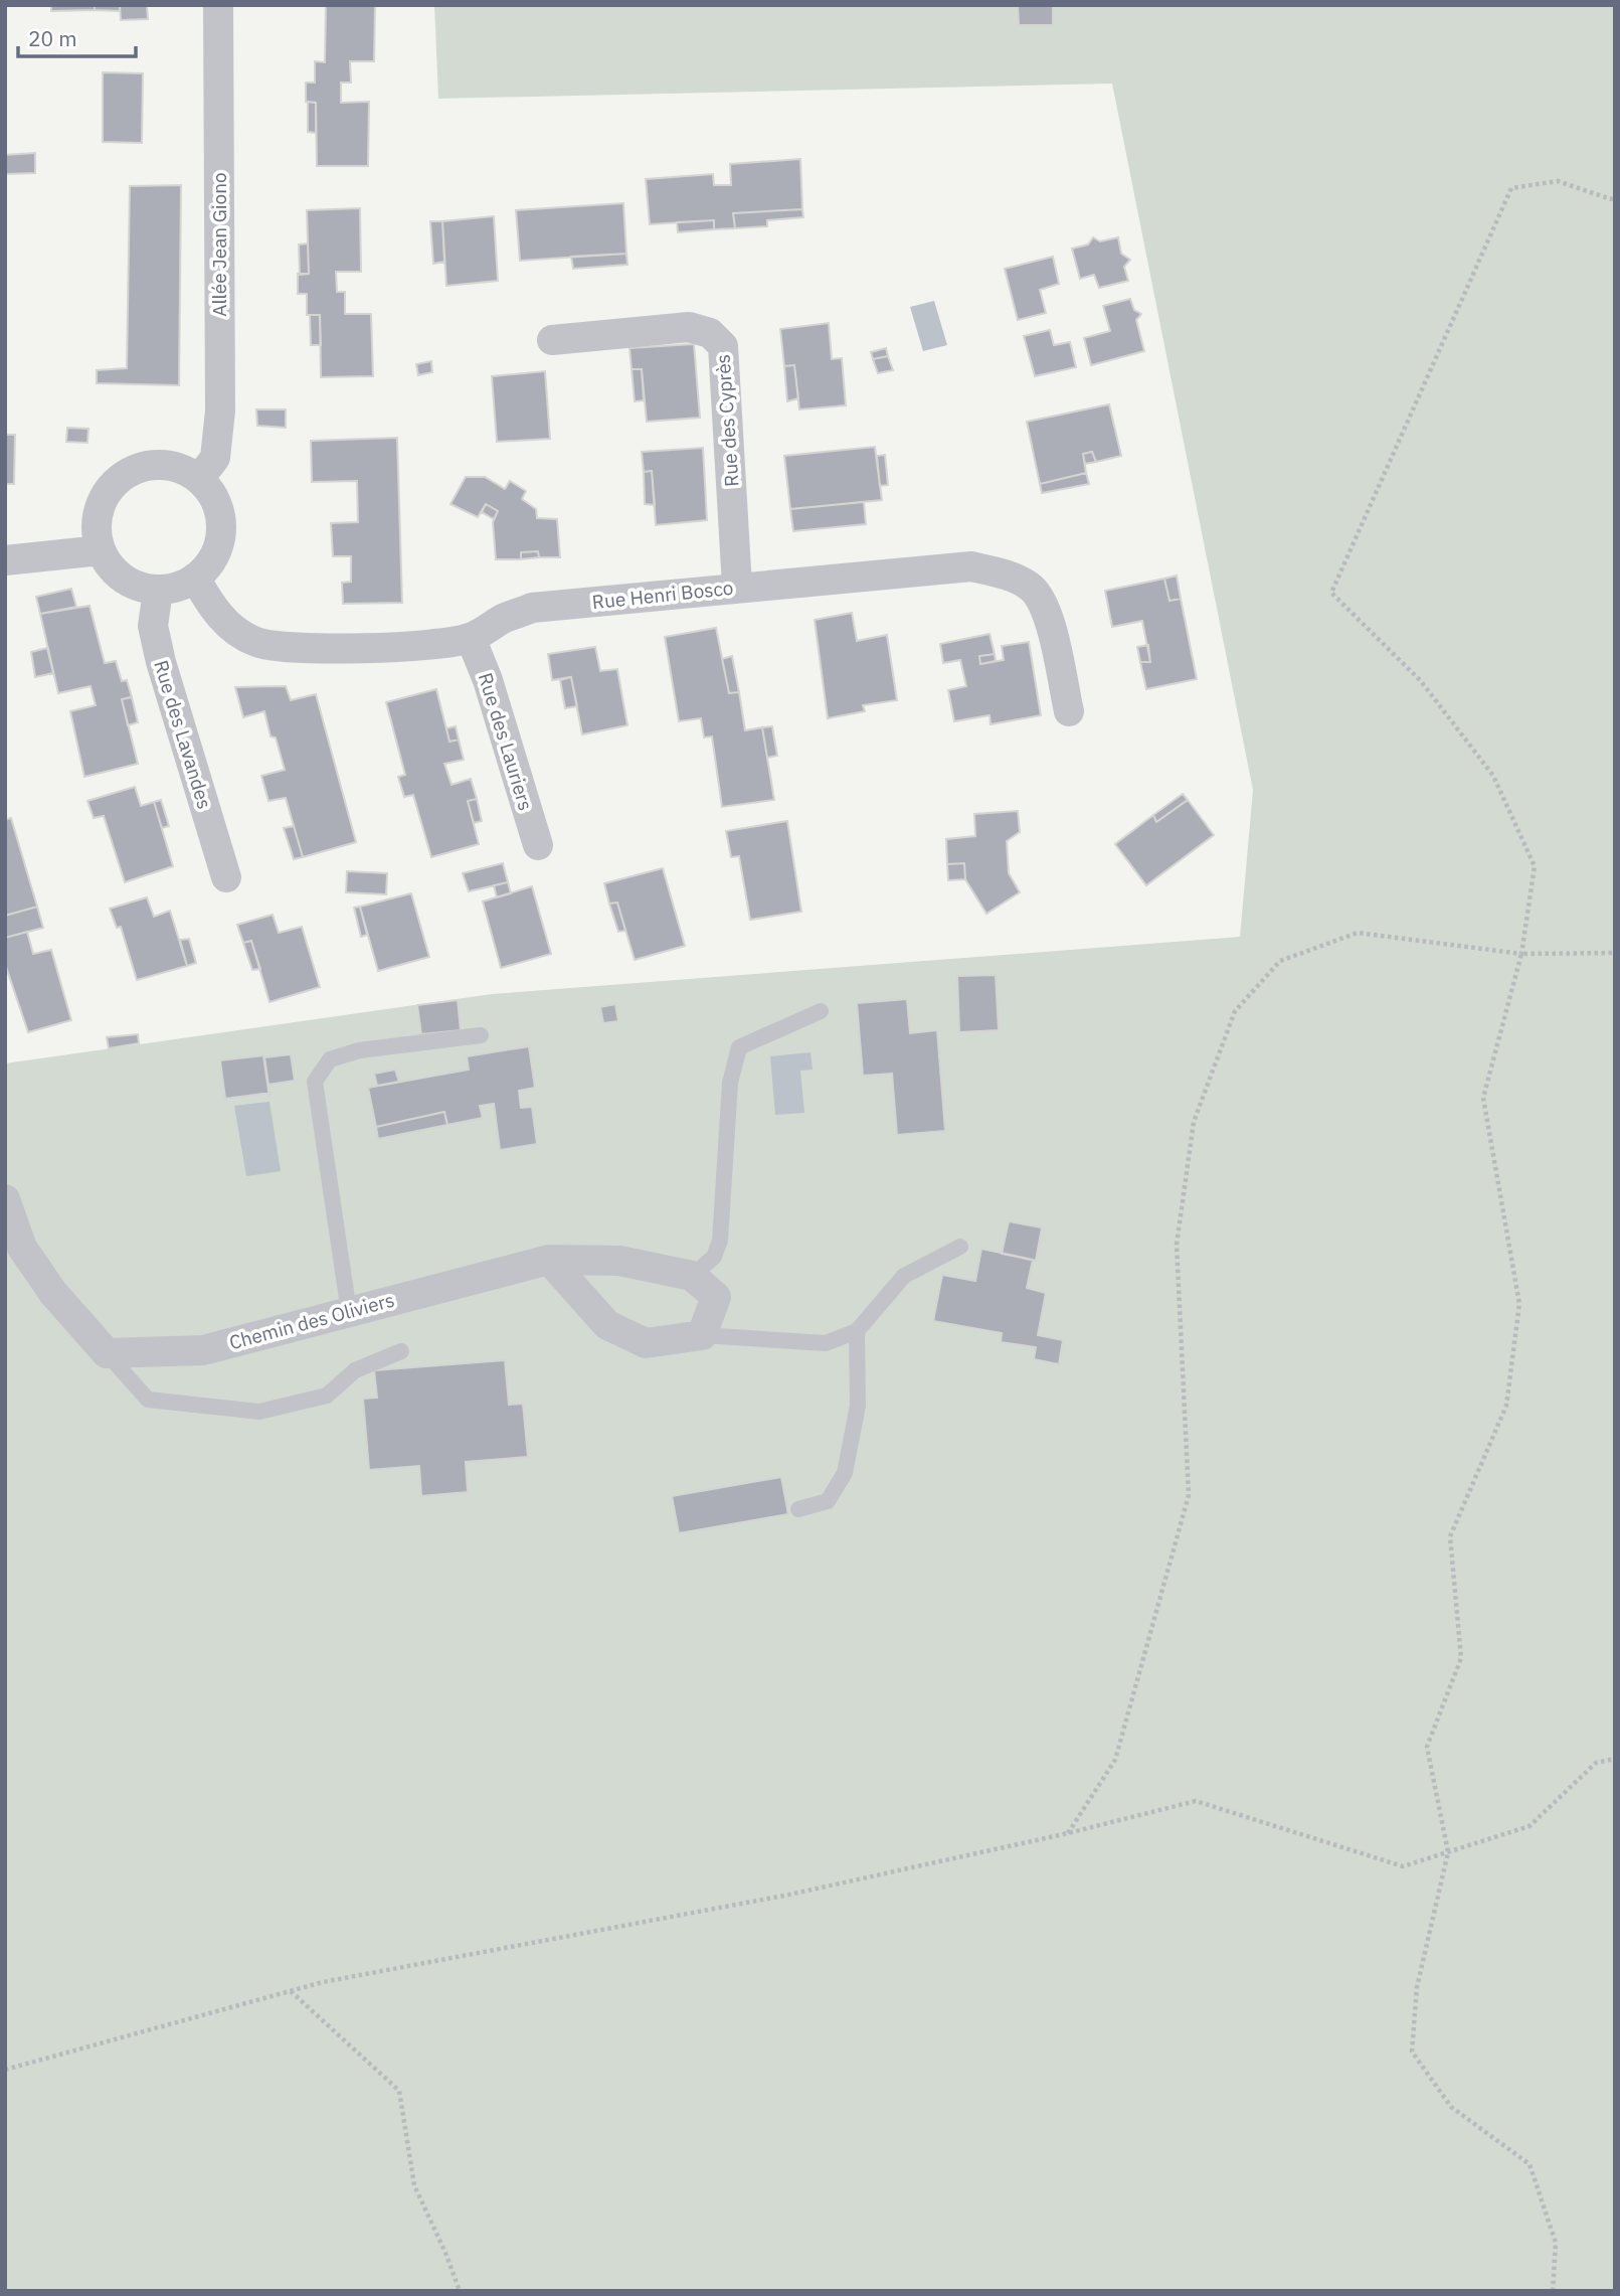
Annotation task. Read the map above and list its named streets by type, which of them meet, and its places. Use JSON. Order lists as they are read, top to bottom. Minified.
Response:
{"streets":{"street":["Allée Jean Giono","Rue des Cyprès","Rue Henri Bosco","Rue des Lavandes","Rue des Lauriers","Chemin des Oliviers"]},"crossings":[["Allée Jean Giono","Rue Henri Bosco"],["Allée Jean Giono","Rue des Lavandes"],["Rue des Cyprès","Rue Henri Bosco"],["Rue Henri Bosco","Rue des Lavandes"],["Rue Henri Bosco","Rue des Lauriers"]],"scale_bar":"20 m"}
